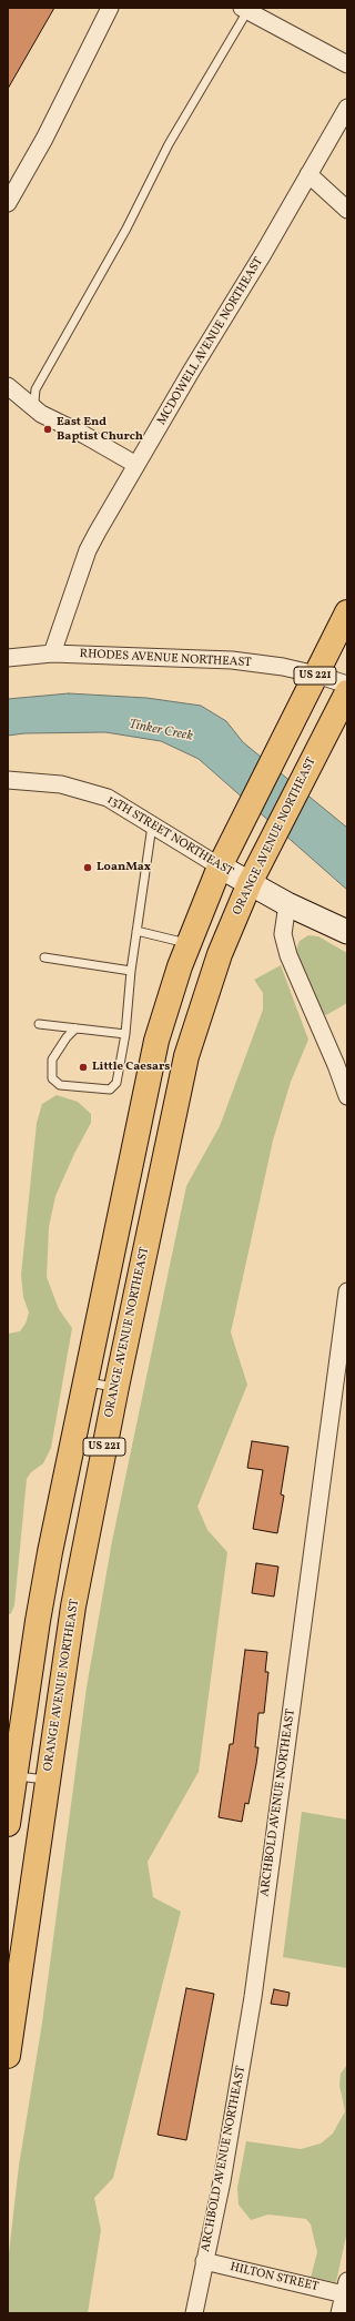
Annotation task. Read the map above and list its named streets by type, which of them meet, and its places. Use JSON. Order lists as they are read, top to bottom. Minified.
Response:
{"streets":{"highway":["US 221","ORANGE AVENUE NORTHEAST"],"street":["MCDOWELL AVENUE NORTHEAST","RHODES AVENUE NORTHEAST","13TH STREET NORTHEAST","ARCHBOLD AVENUE NORTHEAST","HILTON STREET"]},"crossings":[["MCDOWELL AVENUE NORTHEAST","RHODES AVENUE NORTHEAST"],["RHODES AVENUE NORTHEAST","US 221"],["US 221","13TH STREET NORTHEAST"],["13TH STREET NORTHEAST","ORANGE AVENUE NORTHEAST"],["ARCHBOLD AVENUE NORTHEAST","HILTON STREET"]],"water":["Tinker Creek"],"places":["East End Baptist Church","LoanMax","Little Caesars"]}
